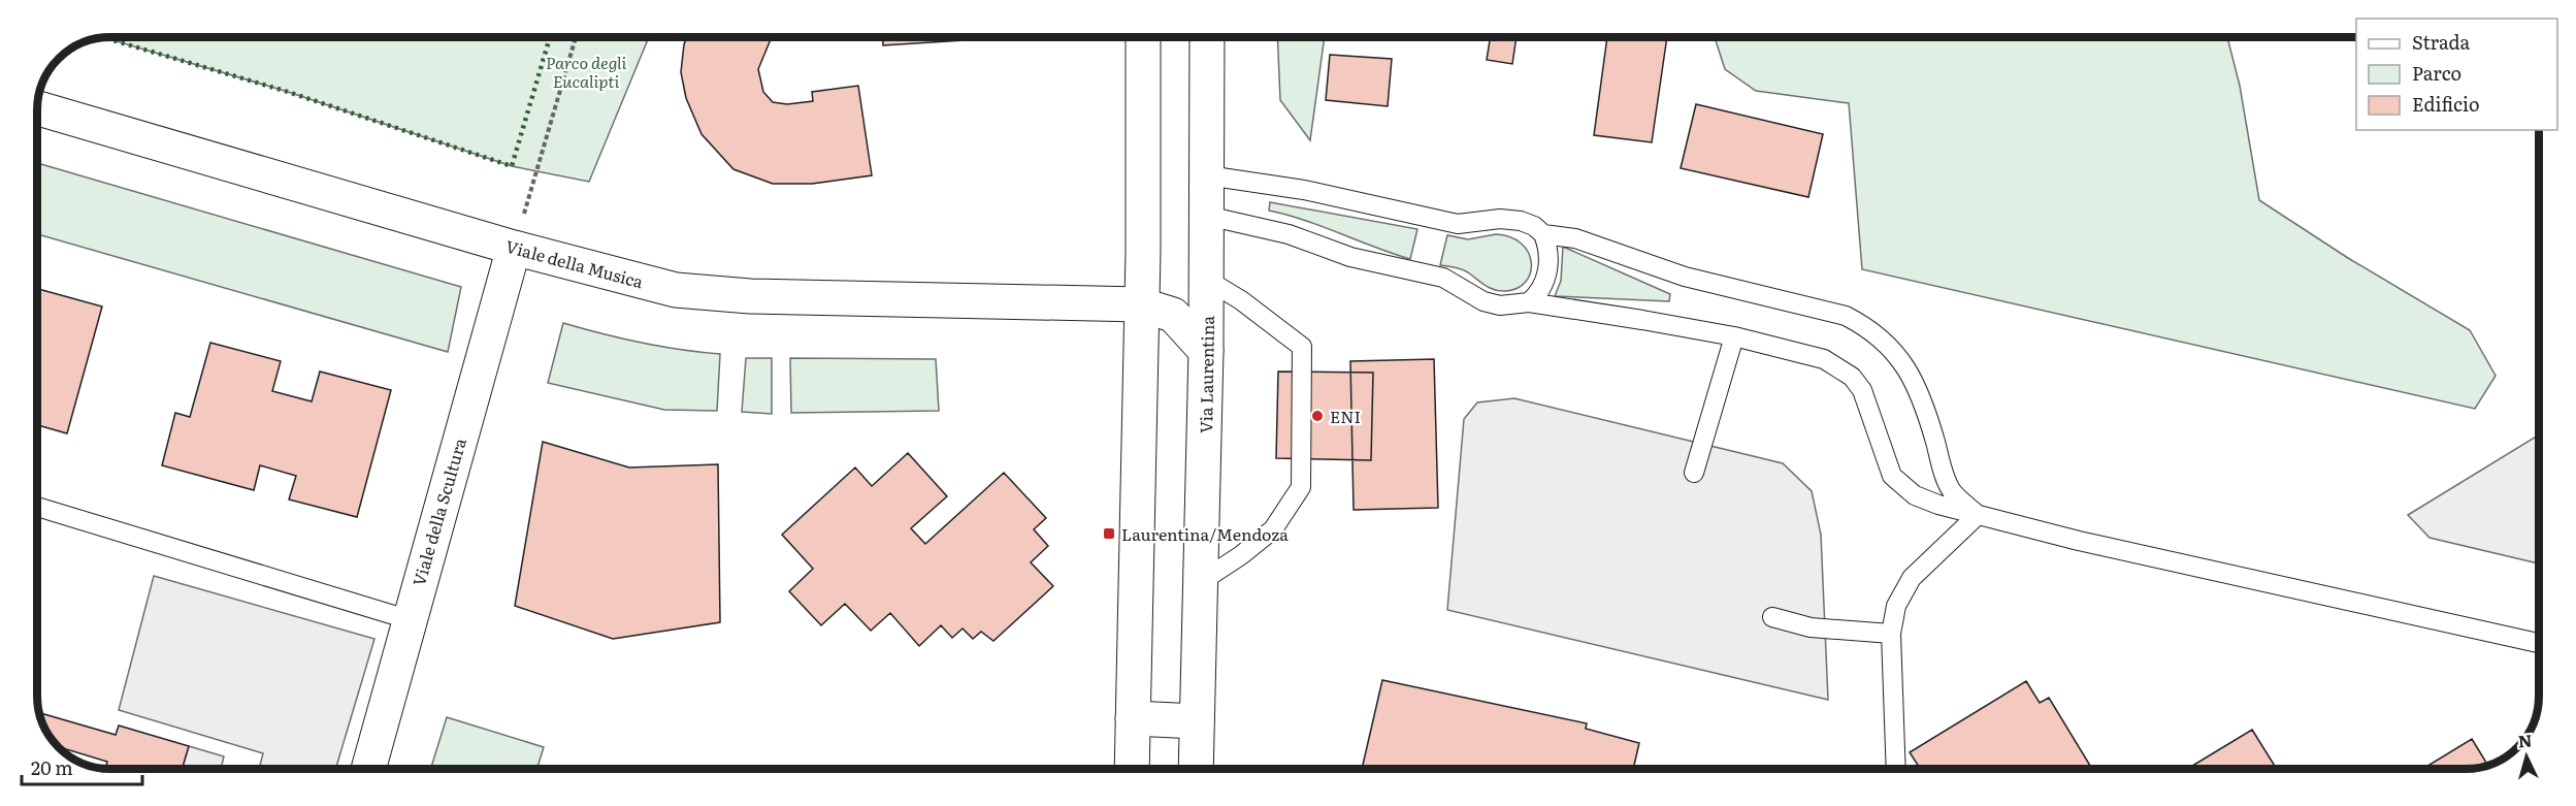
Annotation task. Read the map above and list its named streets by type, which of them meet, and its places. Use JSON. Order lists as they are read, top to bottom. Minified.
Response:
{"streets":{"street":["Viale della Musica","Via Laurentina","Viale della Scultura"]},"crossings":[["Viale della Musica","Via Laurentina"],["Viale della Musica","Viale della Scultura"]],"parks":["Parco degli Eucalipti"],"places":{"other":["ENI"],"transit":["Laurentina/Mendoza"]},"legend":["Strada","Parco","Edificio"],"scale_bar":"20 m","north":"top"}
